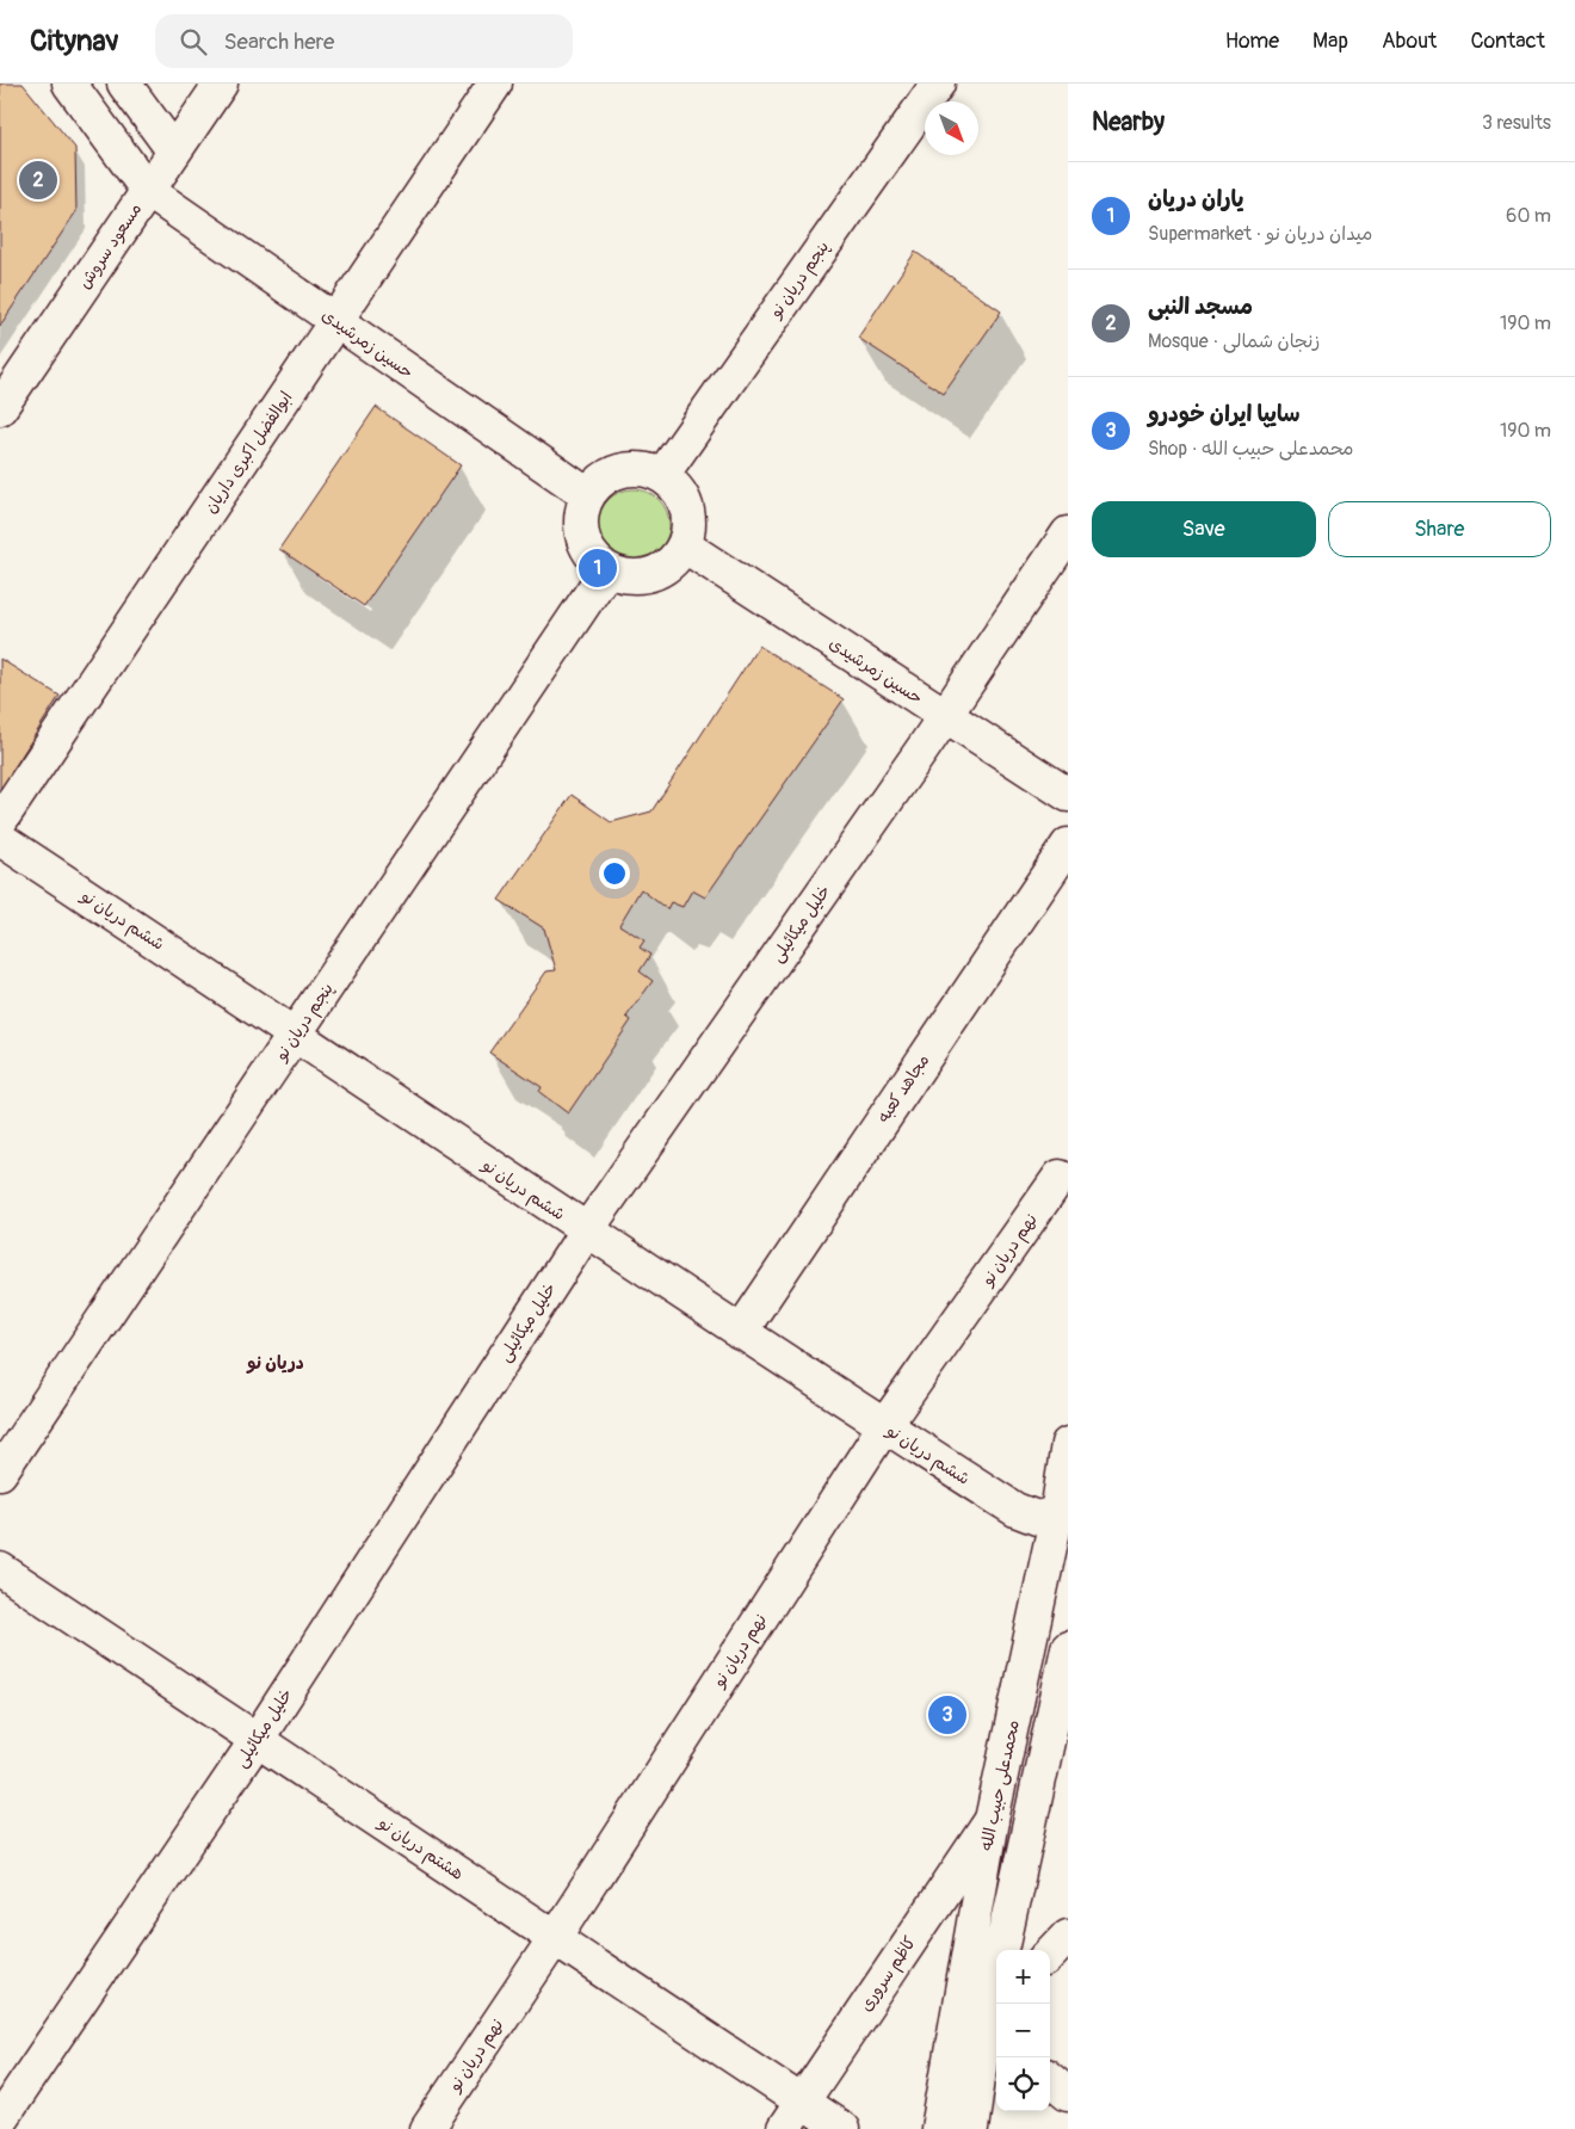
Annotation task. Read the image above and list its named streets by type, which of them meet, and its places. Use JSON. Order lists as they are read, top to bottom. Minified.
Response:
{"streets":{"street":["مسعود سروش","پنجم دریان‌ نو","حسین زمرشيدی","ابوالفضل اکبری داریان","ششم دریان‌ نو","خلیل میکائیلی","مجاهد کعبه","نهم دریان‌ نو","محمدعلی حبیب الله","هشتم دریان‌ نو","کاظم سروری"]},"crossings":[["مسعود سروش","حسین زمرشيدی"],["پنجم دریان‌ نو","حسین زمرشيدی"],["پنجم دریان‌ نو","ششم دریان‌ نو"],["حسین زمرشيدی","ابوالفضل اکبری داریان"],["حسین زمرشيدی","خلیل میکائیلی"],["ششم دریان‌ نو","خلیل میکائیلی"],["ششم دریان‌ نو","مجاهد کعبه"],["ششم دریان‌ نو","نهم دریان‌ نو"],["ششم دریان‌ نو","محمدعلی حبیب الله"],["خلیل میکائیلی","هشتم دریان‌ نو"],["نهم دریان‌ نو","هشتم دریان‌ نو"],["محمدعلی حبیب الله","کاظم سروری"],["هشتم دریان‌ نو","کاظم سروری"]],"districts":["دریان نو"],"north":"bottom right","page":{"header":"Citynav","search":"Search here","nav":["Home","Map","About","Contact"],"heading":["Nearby","3 results"],"pins":["2","1","3"],"list":[{"mark":"1","name":"یاران دریان","note":"Supermarket · میدان دریان نو","value":"60 m"},{"mark":"2","name":"مسجد النبی","note":"Mosque · زنجان شمالی","value":"190 m"},{"mark":"3","name":"سایپا ایران خودرو","note":"Shop · محمدعلی حبیب الله","value":"190 m"}],"buttons":["Save","Share"],"map_buttons":["+","−"]}}
